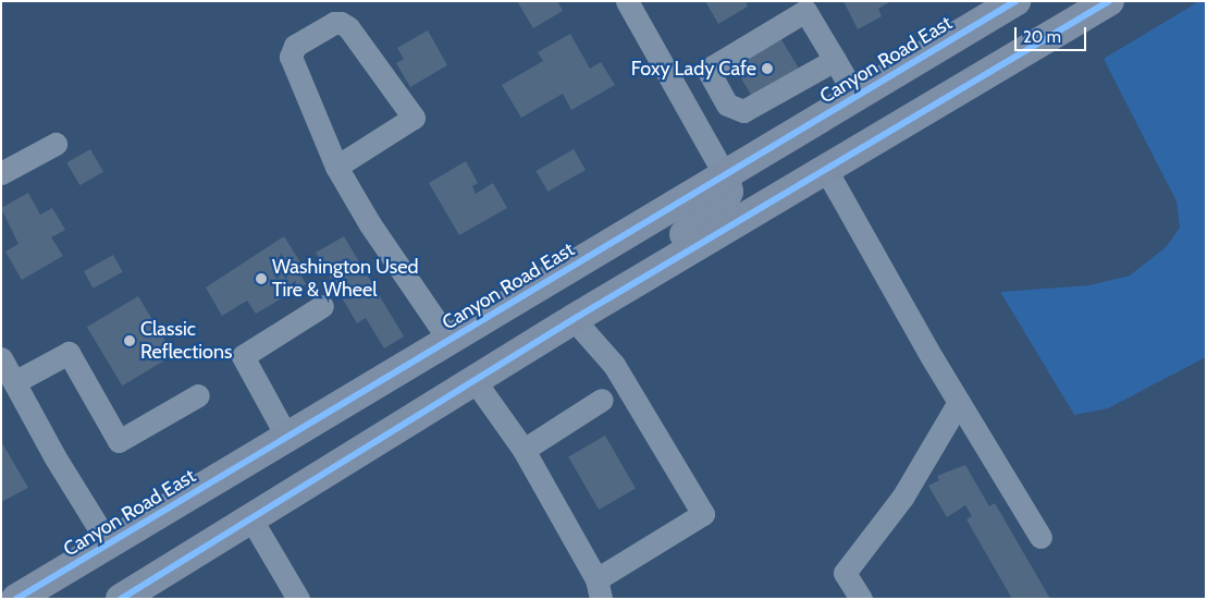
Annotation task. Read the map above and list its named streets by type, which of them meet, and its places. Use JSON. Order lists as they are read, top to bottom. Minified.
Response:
{"streets":{"main road":["Canyon Road East"]},"places":["Foxy Lady Cafe","Washington Used Tire & Wheel","Classic Reflections"],"scale_bar":"20 m"}
